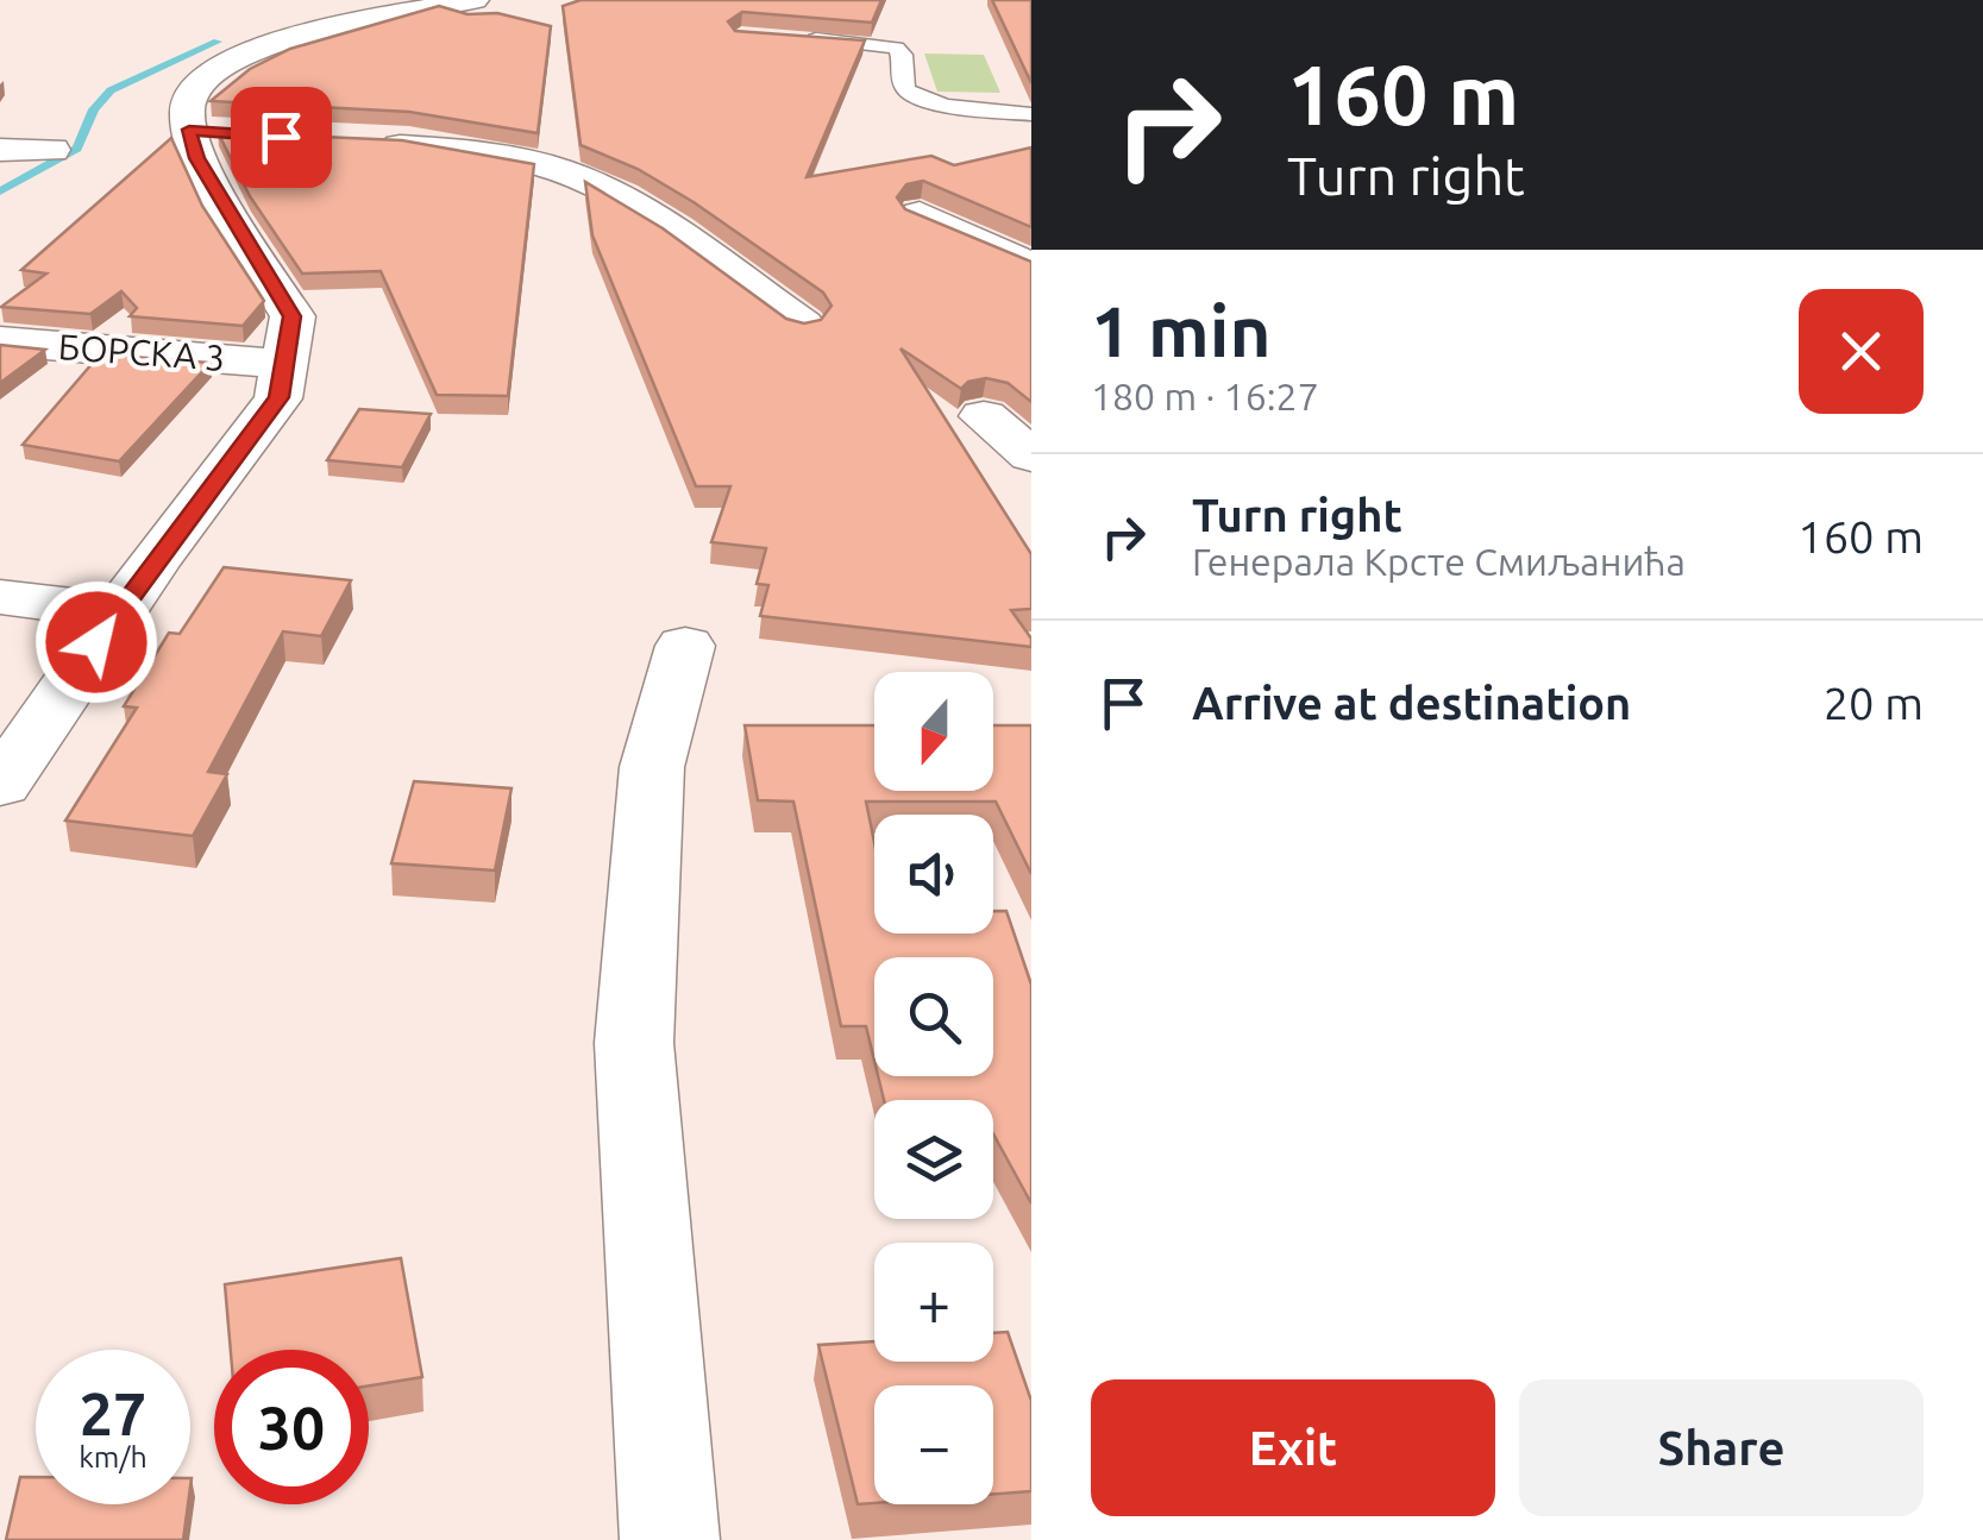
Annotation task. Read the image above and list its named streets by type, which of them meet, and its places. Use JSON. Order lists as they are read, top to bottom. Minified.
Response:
{"streets":{"street":["БОРСКА 3"]},"north":"bottom","page":{"turn":["160 m","Turn right"],"heading":["1 min","180 m · 16:27"],"list":[{"name":"Turn right","note":"Генерала Крсте Смиљанића","value":"160 m"},{"name":"Arrive at destination","value":"20 m"}],"map_buttons":["+","−"],"speed":"27 km/h","limit":"30","buttons":["Exit","Share"]}}
